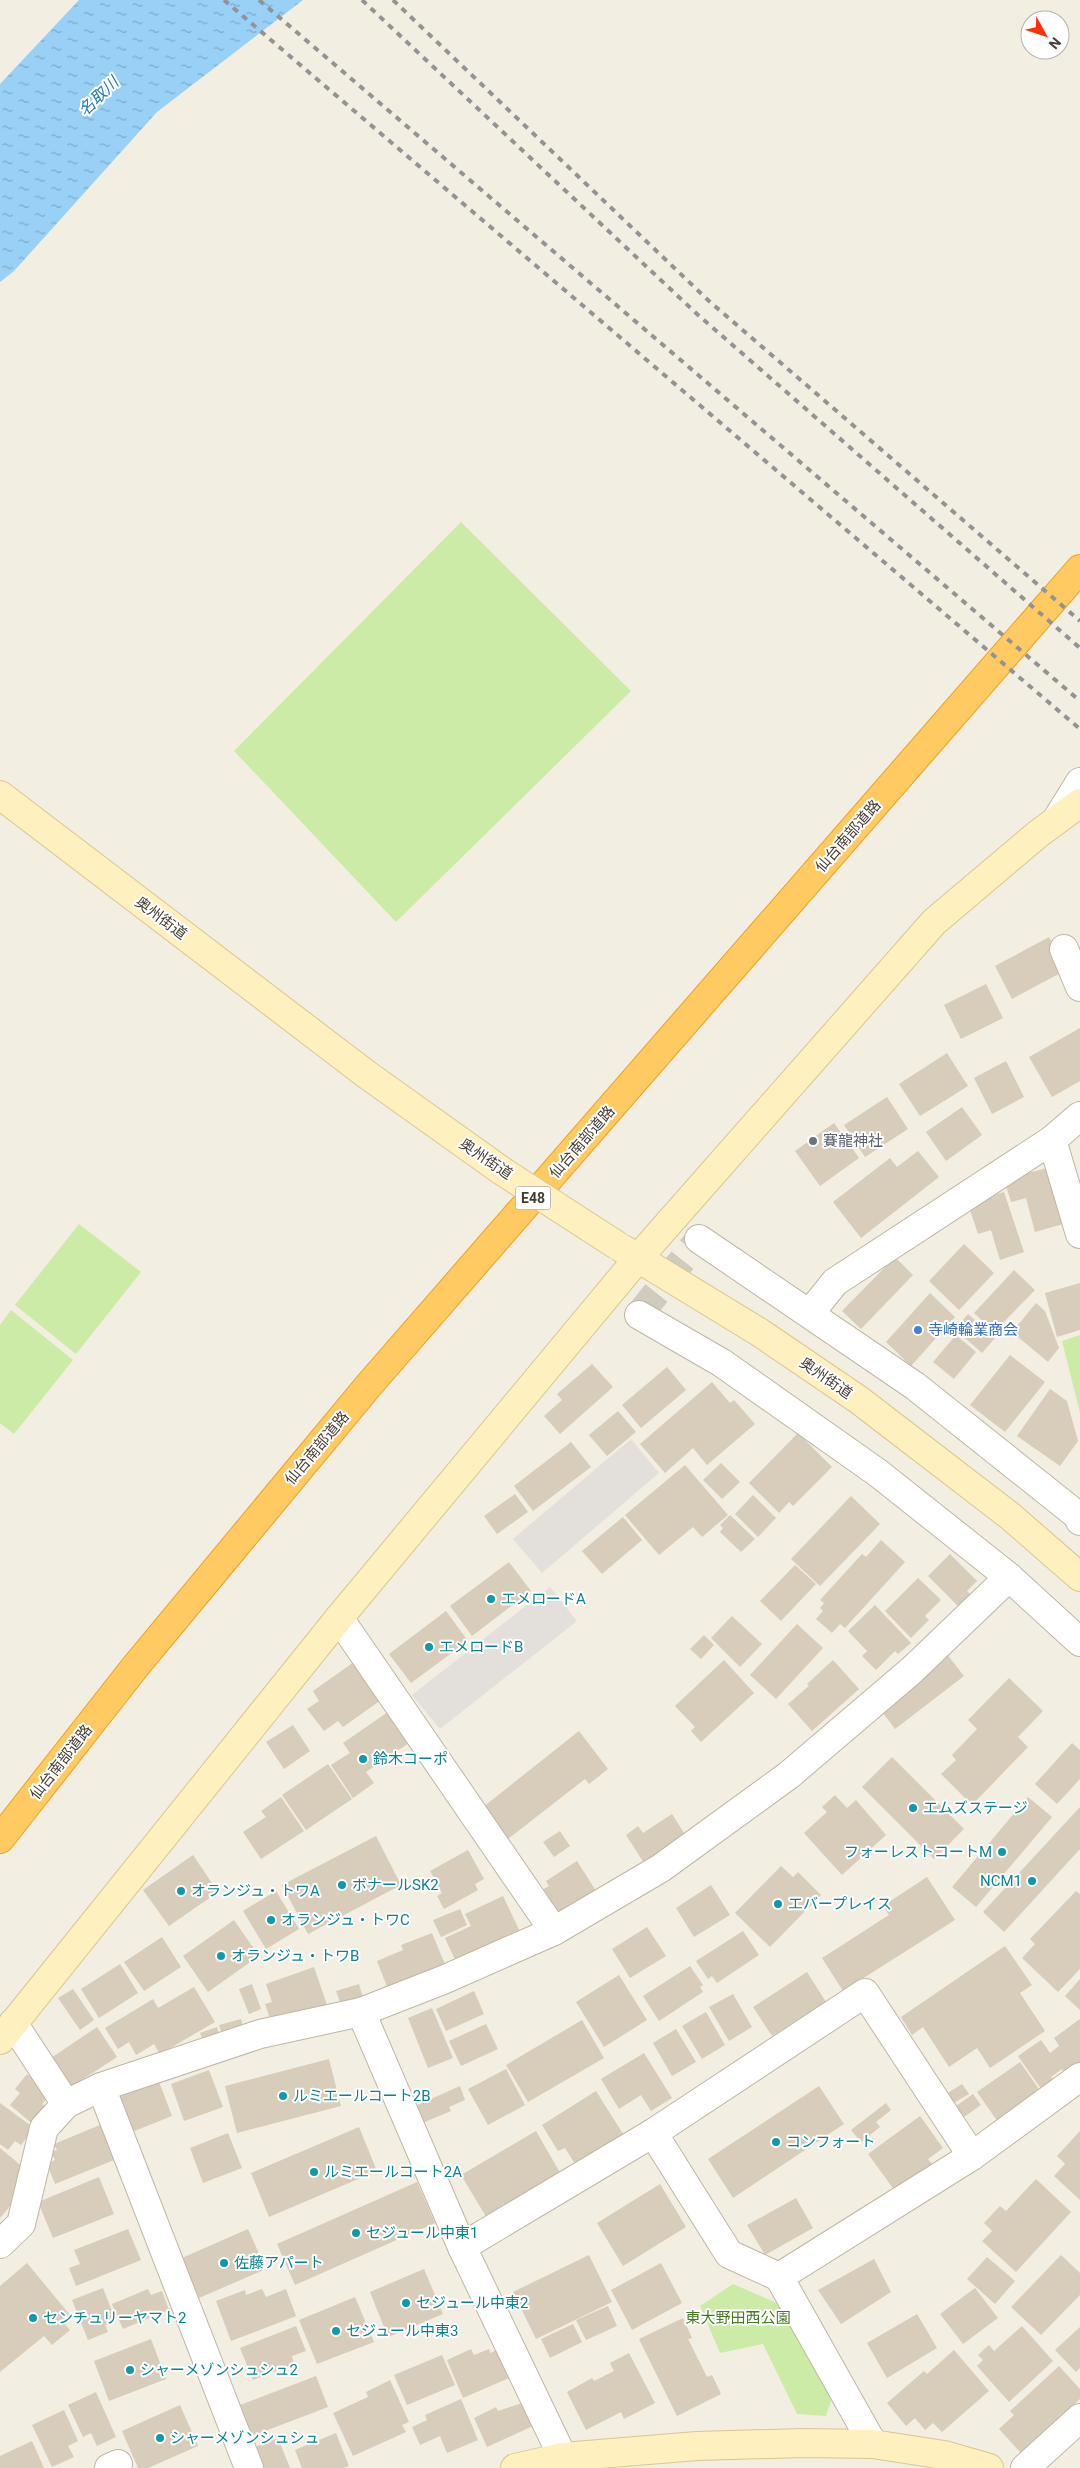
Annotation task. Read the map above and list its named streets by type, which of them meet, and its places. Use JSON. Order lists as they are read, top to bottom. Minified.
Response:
{"streets":{"highway":["仙台南部道路","E48"],"street":["奥州街道"]},"water":["名取川"],"parks":["東大野田西公園"],"places":["賽龍神社","寺崎輪業商会","エメロードA","エメロードB","鈴木コーポ","エムズステージ","フォーレストコートM","NCM1","ボナールSK2","オランジュ・トワA","エバープレイス","オランジュ・トワC","オランジュ・トワB","ルミエールコート2B","コンフォート","ルミエールコート2A","セジュール中東1","佐藤アパート","セジュール中東2","センチュリーヤマト2","セジュール中東3","シャーメゾンシュシュ2","シャーメゾンシュシュ"],"north":"bottom right"}
